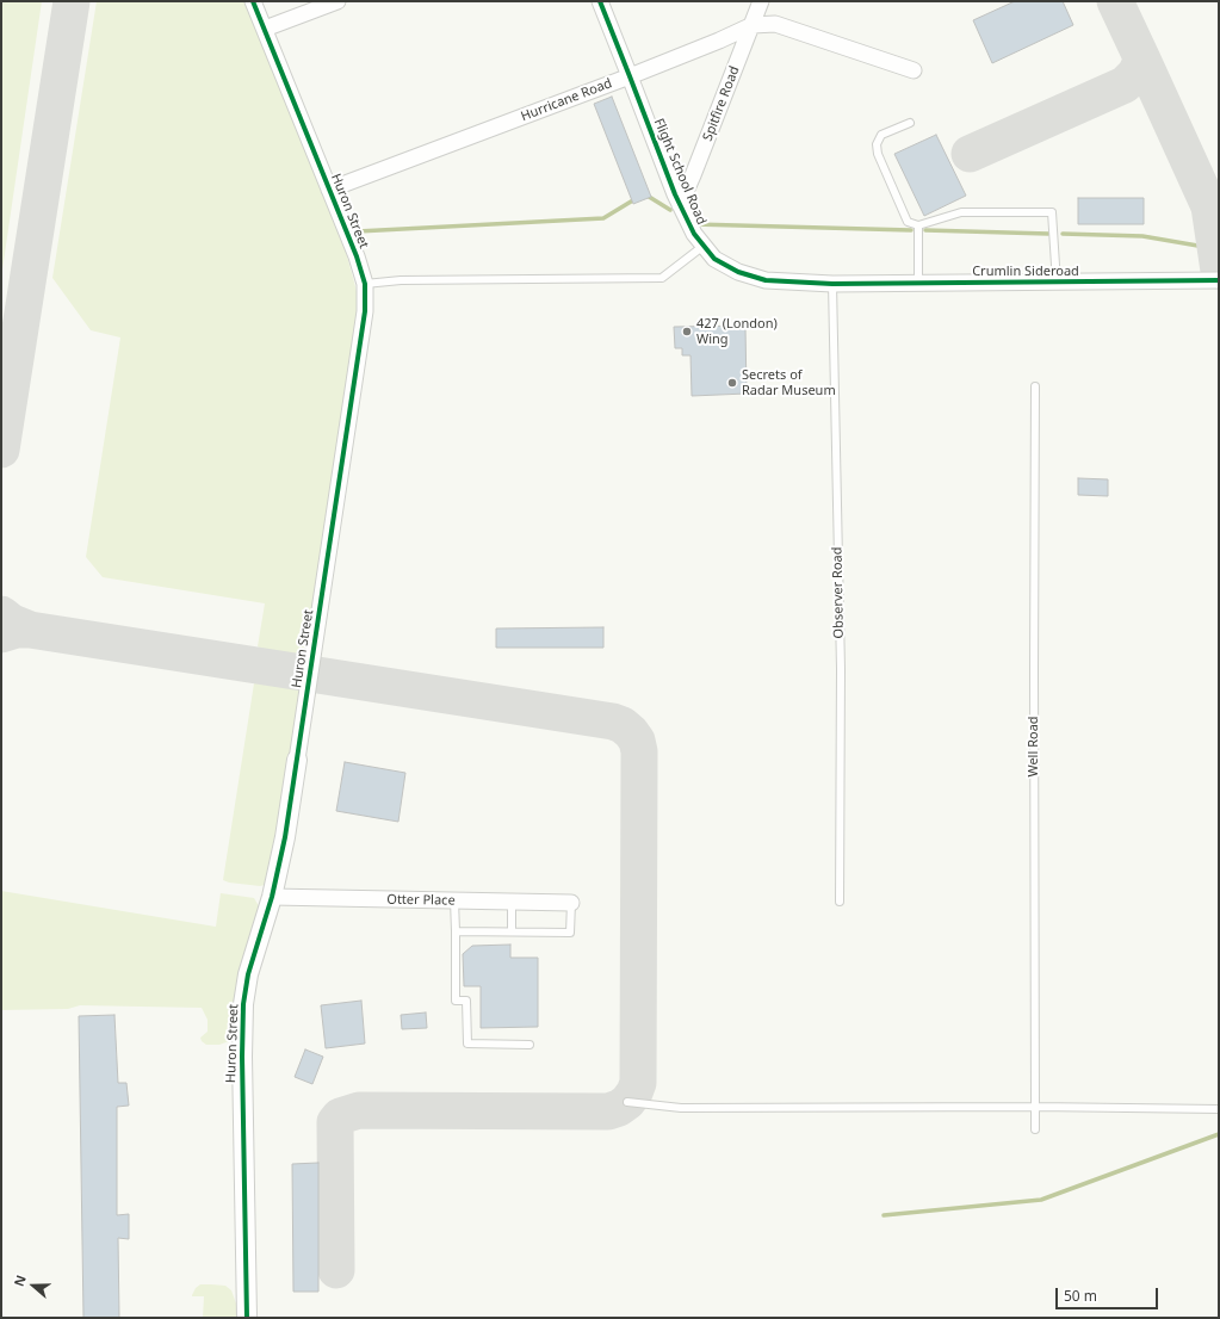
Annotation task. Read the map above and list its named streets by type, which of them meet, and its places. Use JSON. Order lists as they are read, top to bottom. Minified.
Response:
{"streets":{"street":["Hurricane Road","Spitfire Road","Flight School Road","Huron Street","Crumlin Sideroad","Otter Place"],"lane":["Observer Road","Well Road"]},"crossings":[["Hurricane Road","Spitfire Road"],["Hurricane Road","Flight School Road"],["Hurricane Road","Huron Street"],["Spitfire Road","Flight School Road"],["Flight School Road","Crumlin Sideroad"],["Flight School Road","Observer Road"],["Huron Street","Otter Place"],["Crumlin Sideroad","Observer Road"]],"places":["427 (London) Wing","Secrets of Radar Museum"],"scale_bar":"50 m","north":"left"}
